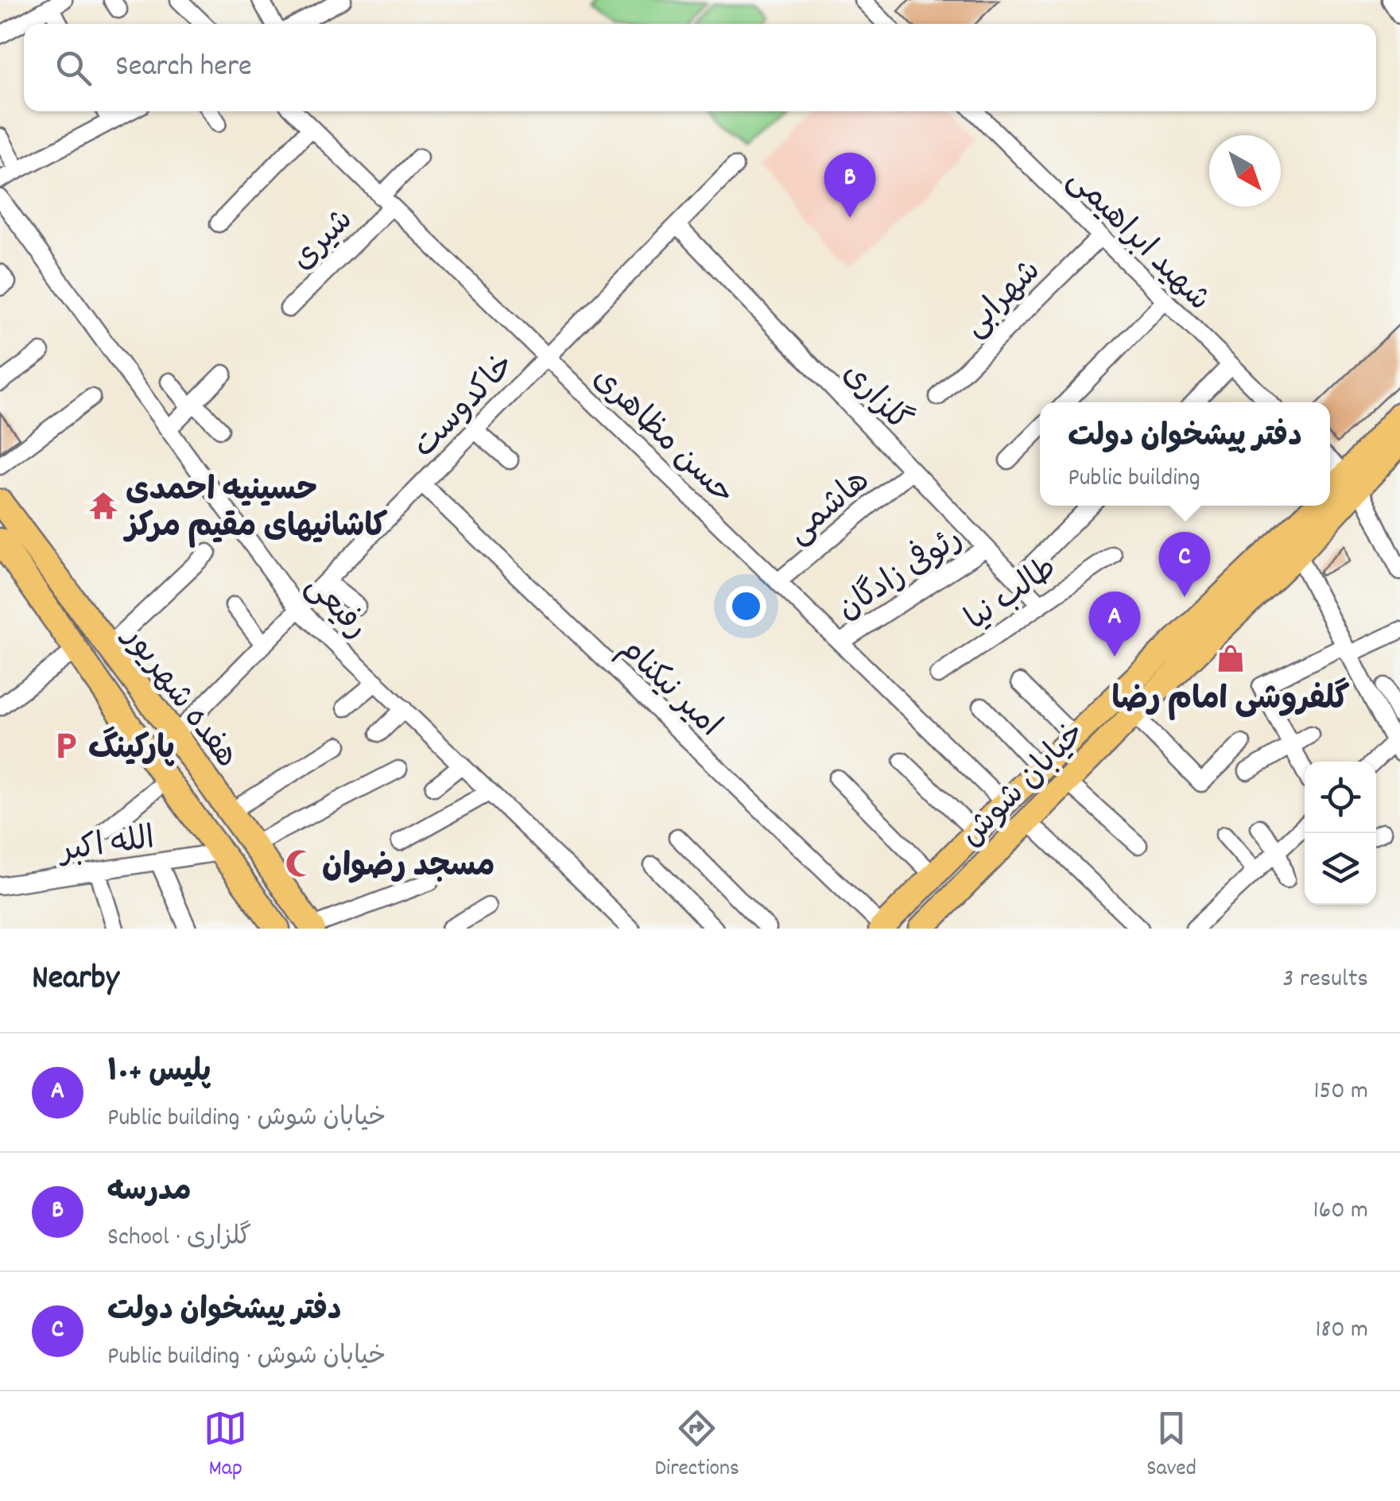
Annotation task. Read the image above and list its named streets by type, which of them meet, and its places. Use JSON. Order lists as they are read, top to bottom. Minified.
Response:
{"streets":{"main road":["هفده شهریور","خیابان شوش"],"street":["شیری","شهید ابراهیمی","شهرابی","گلزاری","خاکدوست","حسن مظاهری","هاشمی","رئوفی زادگان","طالب نیا","رفیعی","امیر نیکنام","الله اکبر"]},"crossings":[["شیری","حسن مظاهری"],["شهید ابراهیمی","شهرابی"],["گلزاری","خاکدوست"],["گلزاری","هاشمی"],["گلزاری","رئوفی زادگان"],["گلزاری","طالب نیا"],["خاکدوست","حسن مظاهری"],["خاکدوست","رفیعی"],["خاکدوست","امیر نیکنام"],["خاکدوست","هفده شهریور"],["حسن مظاهری","هاشمی"],["حسن مظاهری","رئوفی زادگان"],["حسن مظاهری","خیابان شوش"],["امیر نیکنام","خیابان شوش"],["هفده شهریور","الله اکبر"]],"places":{"temple":["حسینیه احمدی کاشانیهای مقیم مرکز"],"shop":["گلفروشی امام رضا"],"parking":["پارکینگ"],"mosque":["مسجد رضوان"]},"north":"bottom right","page":{"search":"Search here","pins":["B","C","A"],"popup":["دفتر پیشخوان دولت","Public building"],"heading":["Nearby","3 results"],"list":[{"mark":"A","name":"پلیس +۱۰","note":"Public building · خیابان شوش","value":"150 m"},{"mark":"B","name":"مدرسه","note":"School · گلزاری","value":"160 m"},{"mark":"C","name":"دفتر پیشخوان دولت","note":"Public building · خیابان شوش","value":"180 m"}],"nav":["Map","Directions","Saved"]}}
